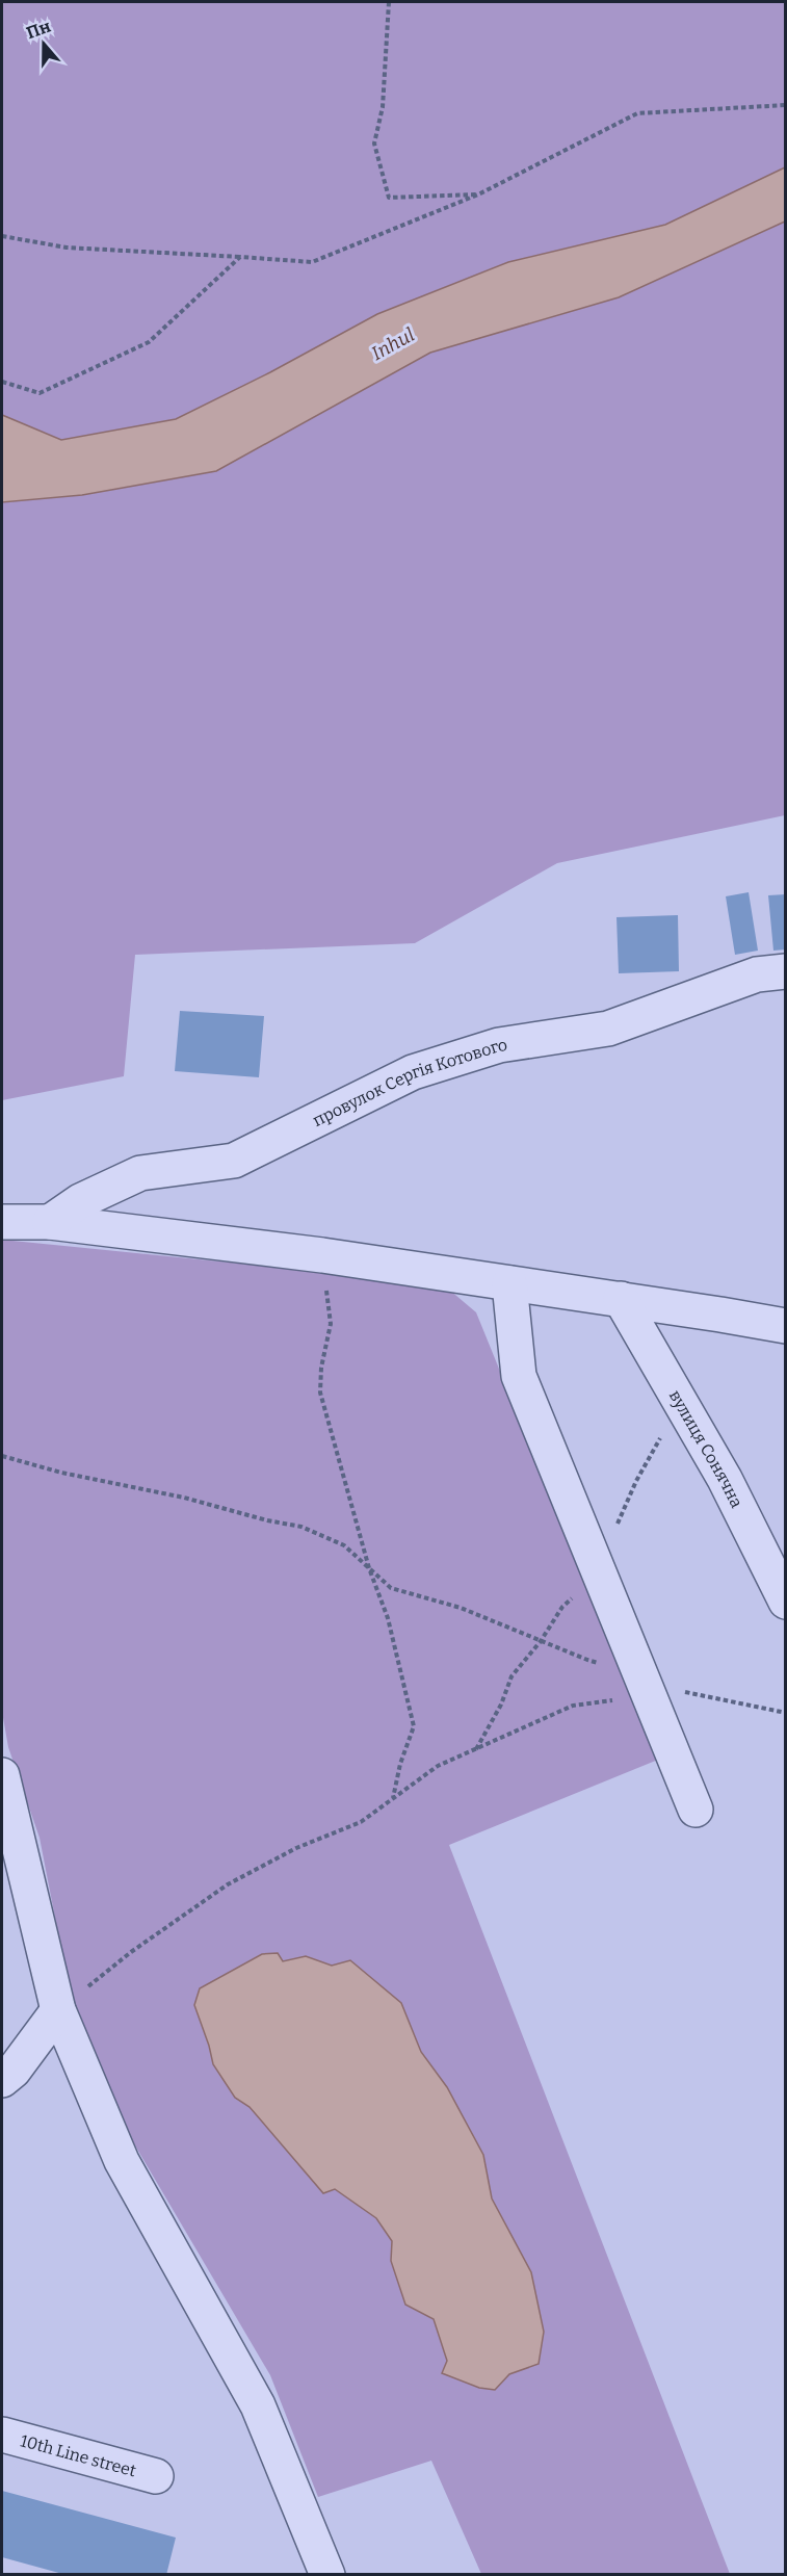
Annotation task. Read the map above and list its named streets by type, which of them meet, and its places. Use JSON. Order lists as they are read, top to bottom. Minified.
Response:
{"streets":{"street":["провулок Сергія Котового","вулиця Сонячна","10th Line street"]},"water":["Inhul"],"north":"top"}
